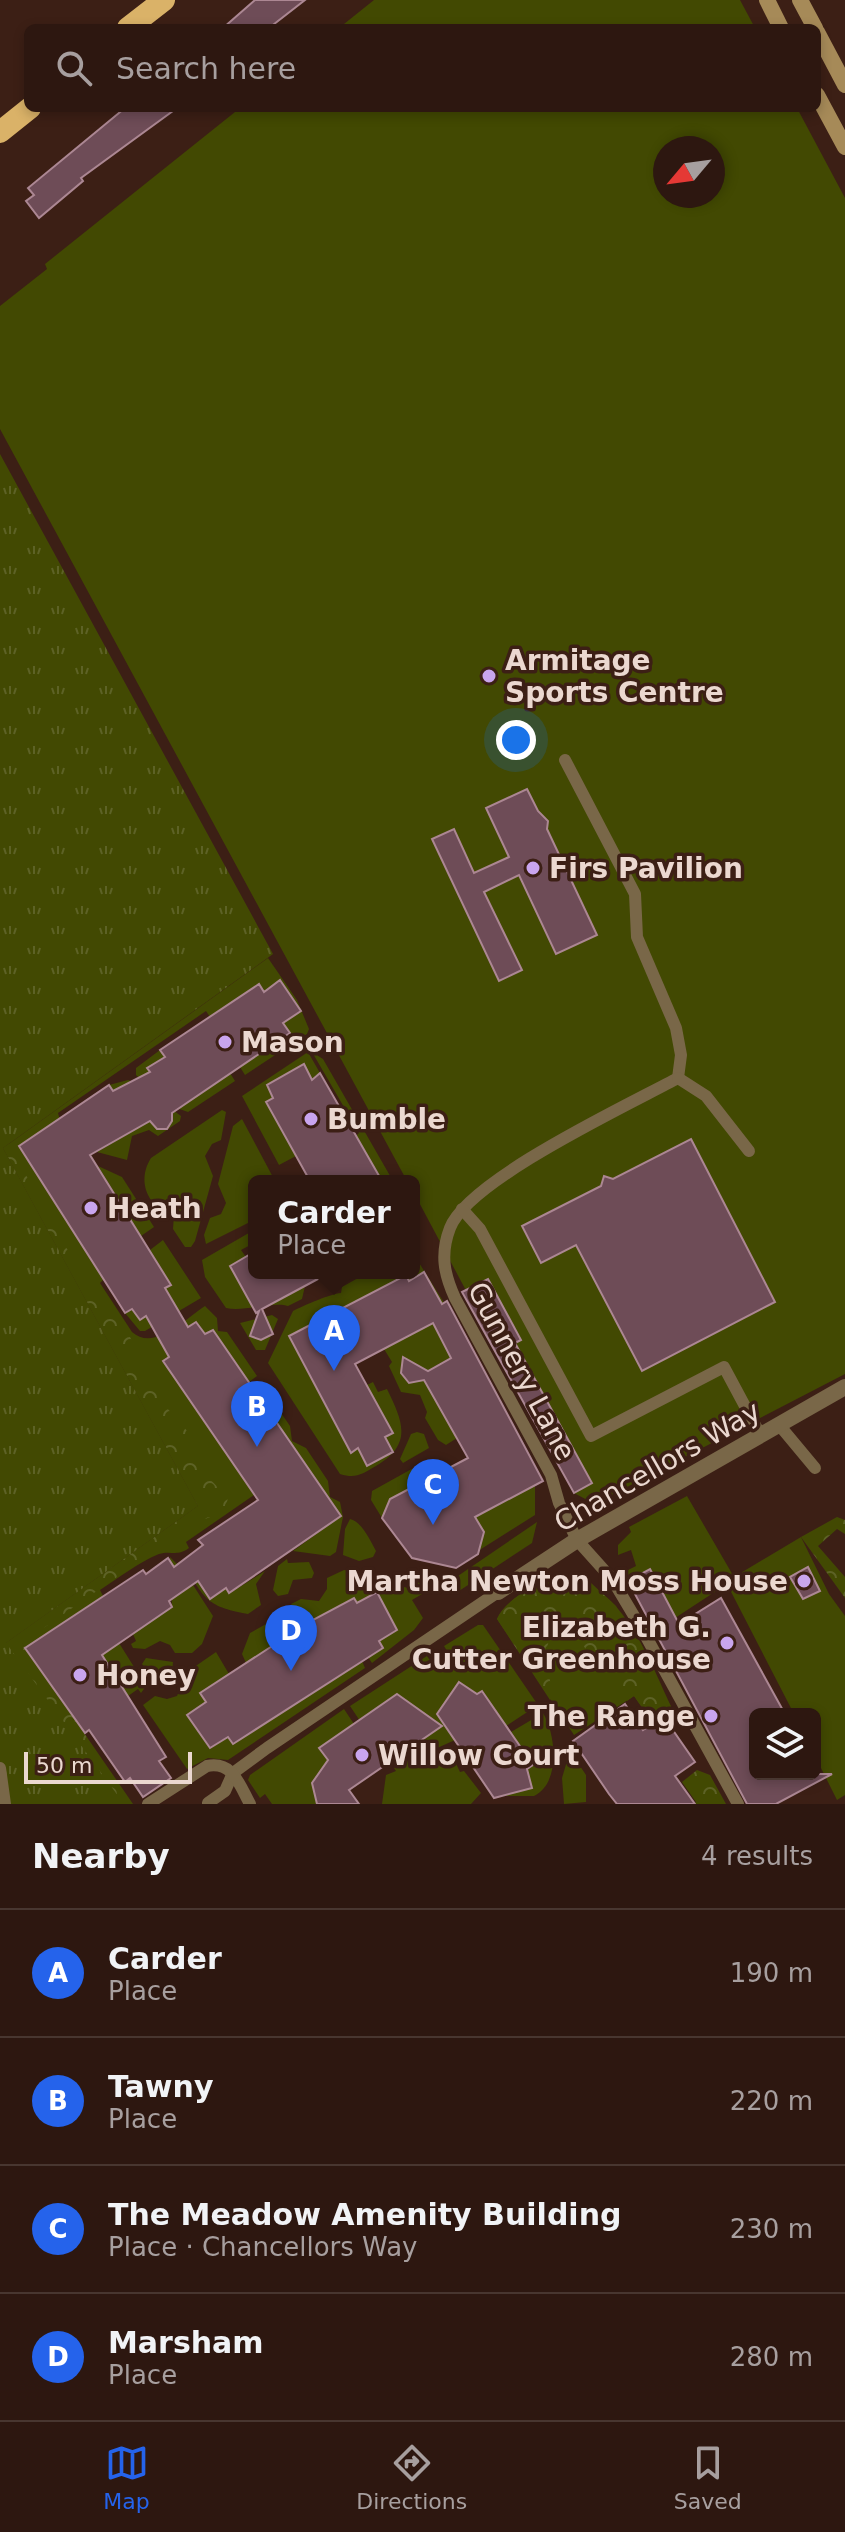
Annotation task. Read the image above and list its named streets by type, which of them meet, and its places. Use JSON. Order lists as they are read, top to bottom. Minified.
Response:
{"streets":{"street":["Chancellors Way"],"lane":["Gunnery Lane"]},"crossings":[["Gunnery Lane","Chancellors Way"]],"places":["Armitage Sports Centre","Firs Pavilion","Mason","Bumble","Heath","Martha Newton Moss House","Elizabeth G. Cutter Greenhouse","Honey","The Range","Willow Court"],"scale_bar":"50 m","north":"bottom left","page":{"search":"Search here","popup":["Carder","Place"],"pins":["A","B","C","D"],"scale":"50 m","heading":["Nearby","4 results"],"list":[{"mark":"A","name":"Carder","note":"Place","value":"190 m"},{"mark":"B","name":"Tawny","note":"Place","value":"220 m"},{"mark":"C","name":"The Meadow Amenity Building","note":"Place · Chancellors Way","value":"230 m"},{"mark":"D","name":"Marsham","note":"Place","value":"280 m"}],"nav":["Map","Directions","Saved"]}}
